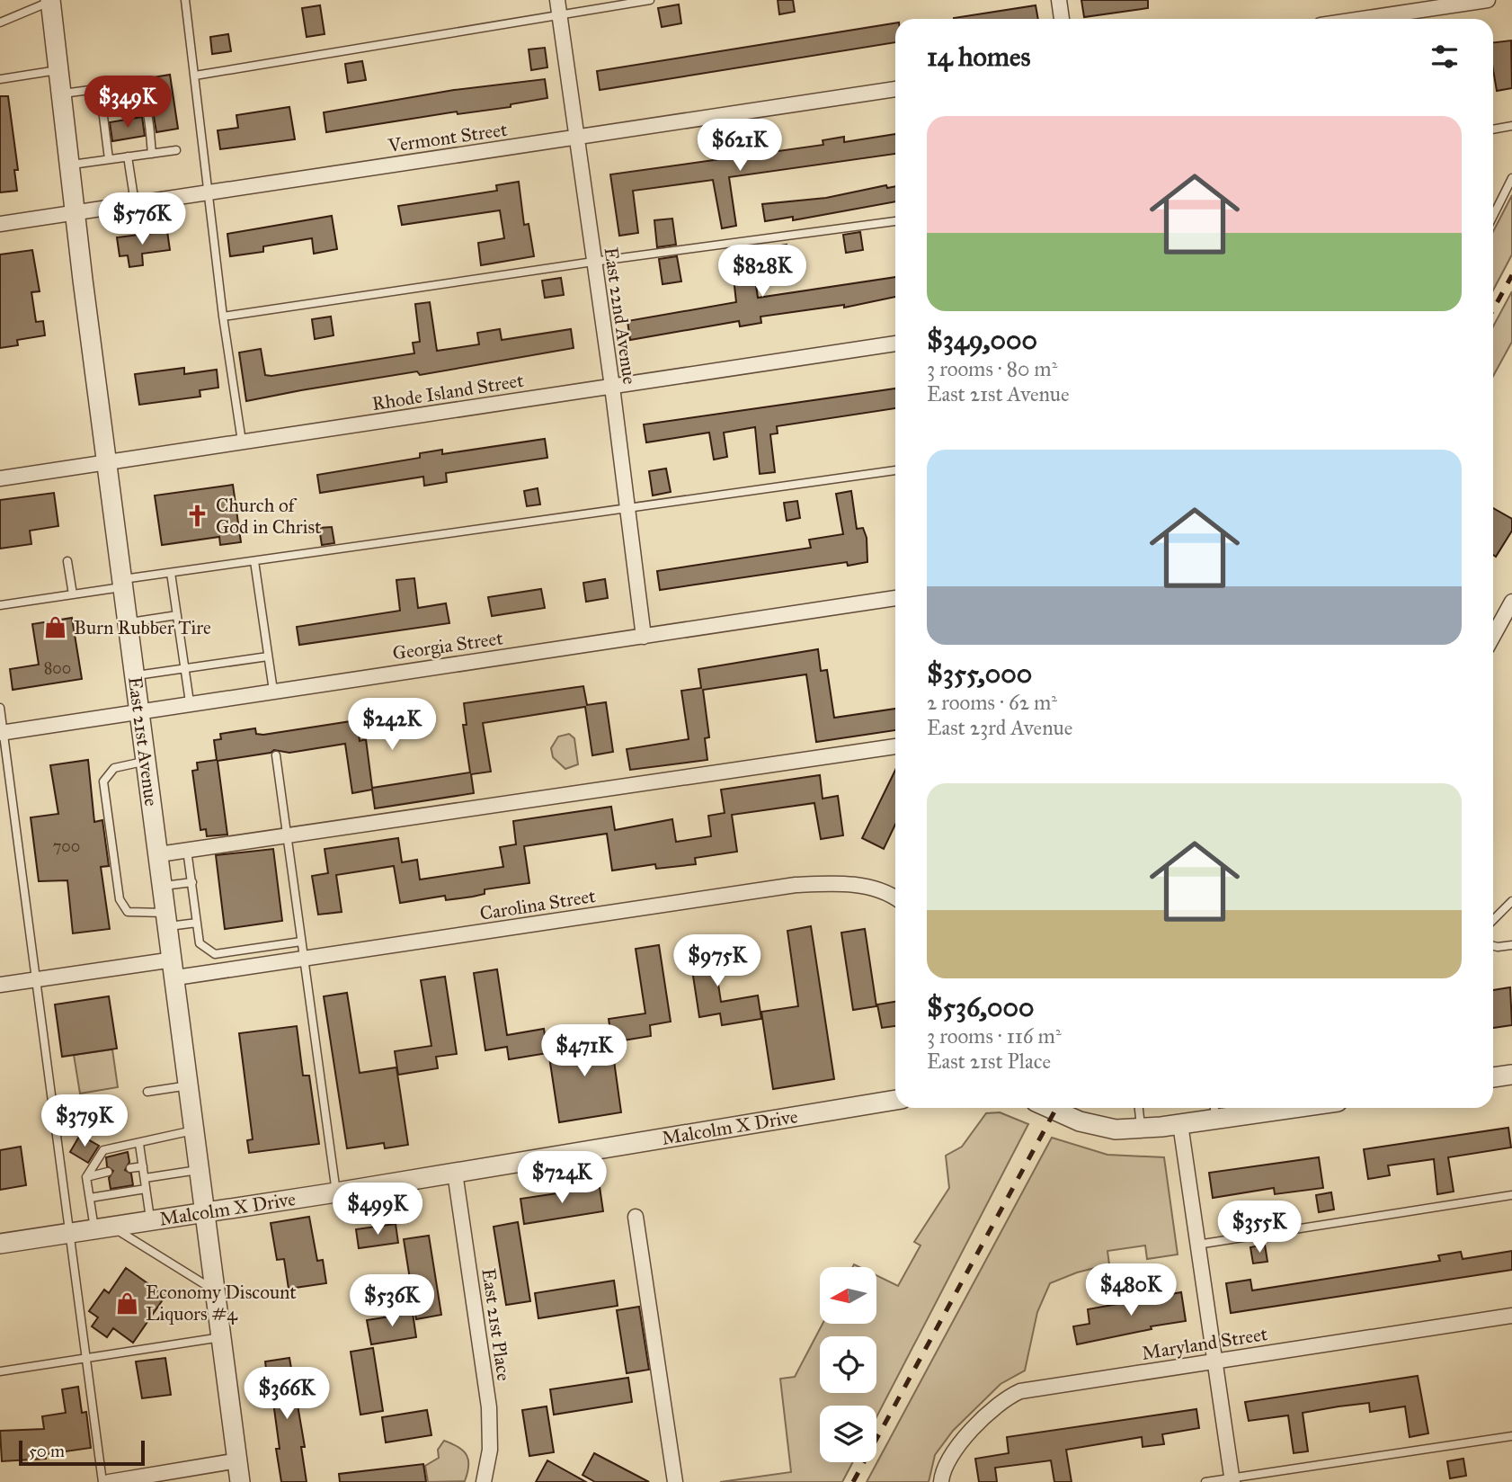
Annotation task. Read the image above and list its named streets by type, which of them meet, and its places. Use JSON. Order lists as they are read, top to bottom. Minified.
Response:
{"streets":{"street":["Vermont Street","East 22nd Avenue","Rhode Island Street","Georgia Street","East 21st Avenue","Carolina Street","Malcolm X Drive","East 21st Place","Maryland Street"]},"crossings":[["Vermont Street","East 22nd Avenue"],["Vermont Street","East 21st Avenue"],["East 22nd Avenue","Rhode Island Street"],["East 22nd Avenue","Georgia Street"],["Rhode Island Street","East 21st Avenue"],["Georgia Street","East 21st Avenue"],["East 21st Avenue","Carolina Street"],["East 21st Avenue","Malcolm X Drive"],["Malcolm X Drive","East 21st Place"]],"places":{"church":["Church of God in Christ"],"shop":["Burn Rubber Tire","Economy Discount Liquors #4"]},"house_numbers":["800","700"],"scale_bar":"50 m","north":"left","page":{"heading":"14 homes","price":["$349K","$621K","$576K","$828K","$242K","$975K","$471K","$379K","$724K","$499K","$355K","$480K","$536K","$366K"],"list":[{"name":"$349,000","note":"3 rooms · 80 m² · East 21st Avenue"},{"name":"$355,000","note":"2 rooms · 62 m² · East 23rd Avenue"},{"name":"$536,000","note":"3 rooms · 116 m² · East 21st Place"}],"scale":"50 m"}}
